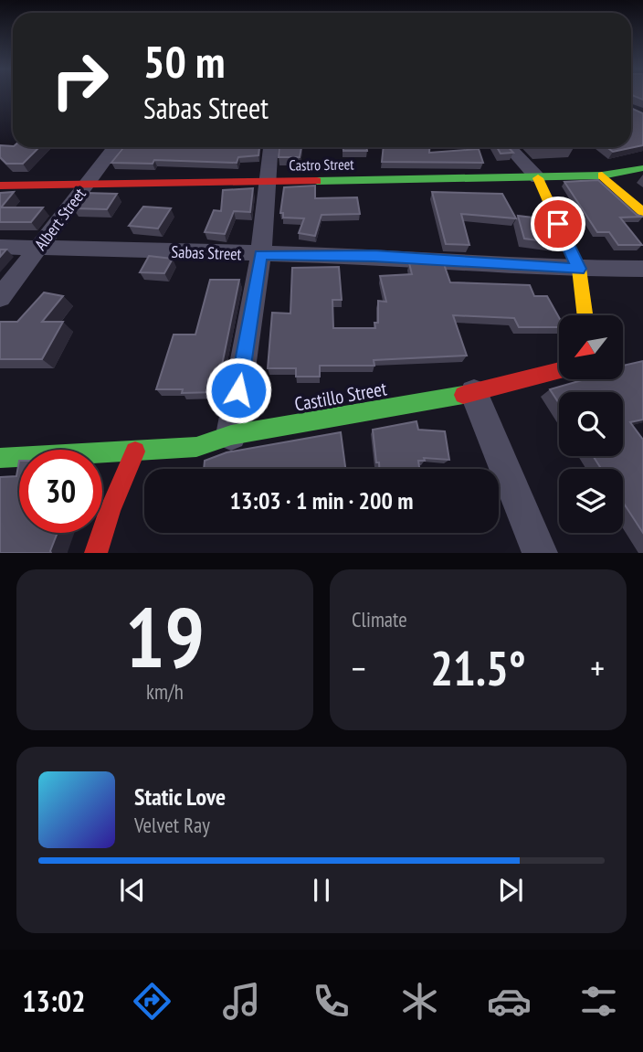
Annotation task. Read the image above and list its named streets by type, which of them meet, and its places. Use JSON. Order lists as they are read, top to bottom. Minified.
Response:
{"streets":{"main road":["Castro Street","Castillo Street"],"street":["Albert Street","Sabas Street"]},"crossings":[["Castro Street","Albert Street"],["Albert Street","Sabas Street"]],"north":"bottom left","page":{"turn":["50 m","Sabas Street"],"limit":"30","trip":"13:03 · 1 min · 200 m","tile":[["19","km/h"],"Climate"],"heat":["−","21.5°","+"],"song":["Static Love","Velvet Ray"],"tabs":"13:02"}}
